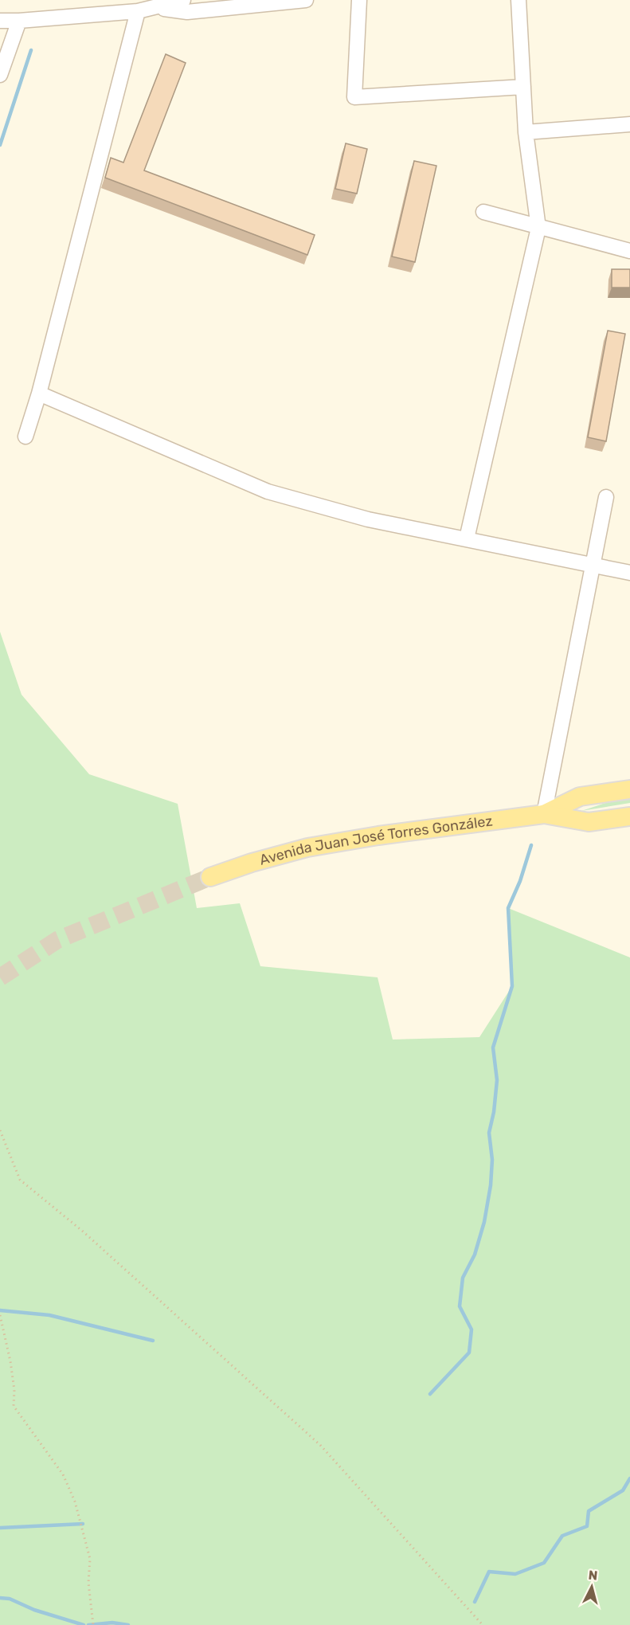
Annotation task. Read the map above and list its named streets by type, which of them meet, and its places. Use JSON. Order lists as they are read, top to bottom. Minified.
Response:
{"streets":{"main road":["Avenida Juan José Torres González"]},"north":"top"}
